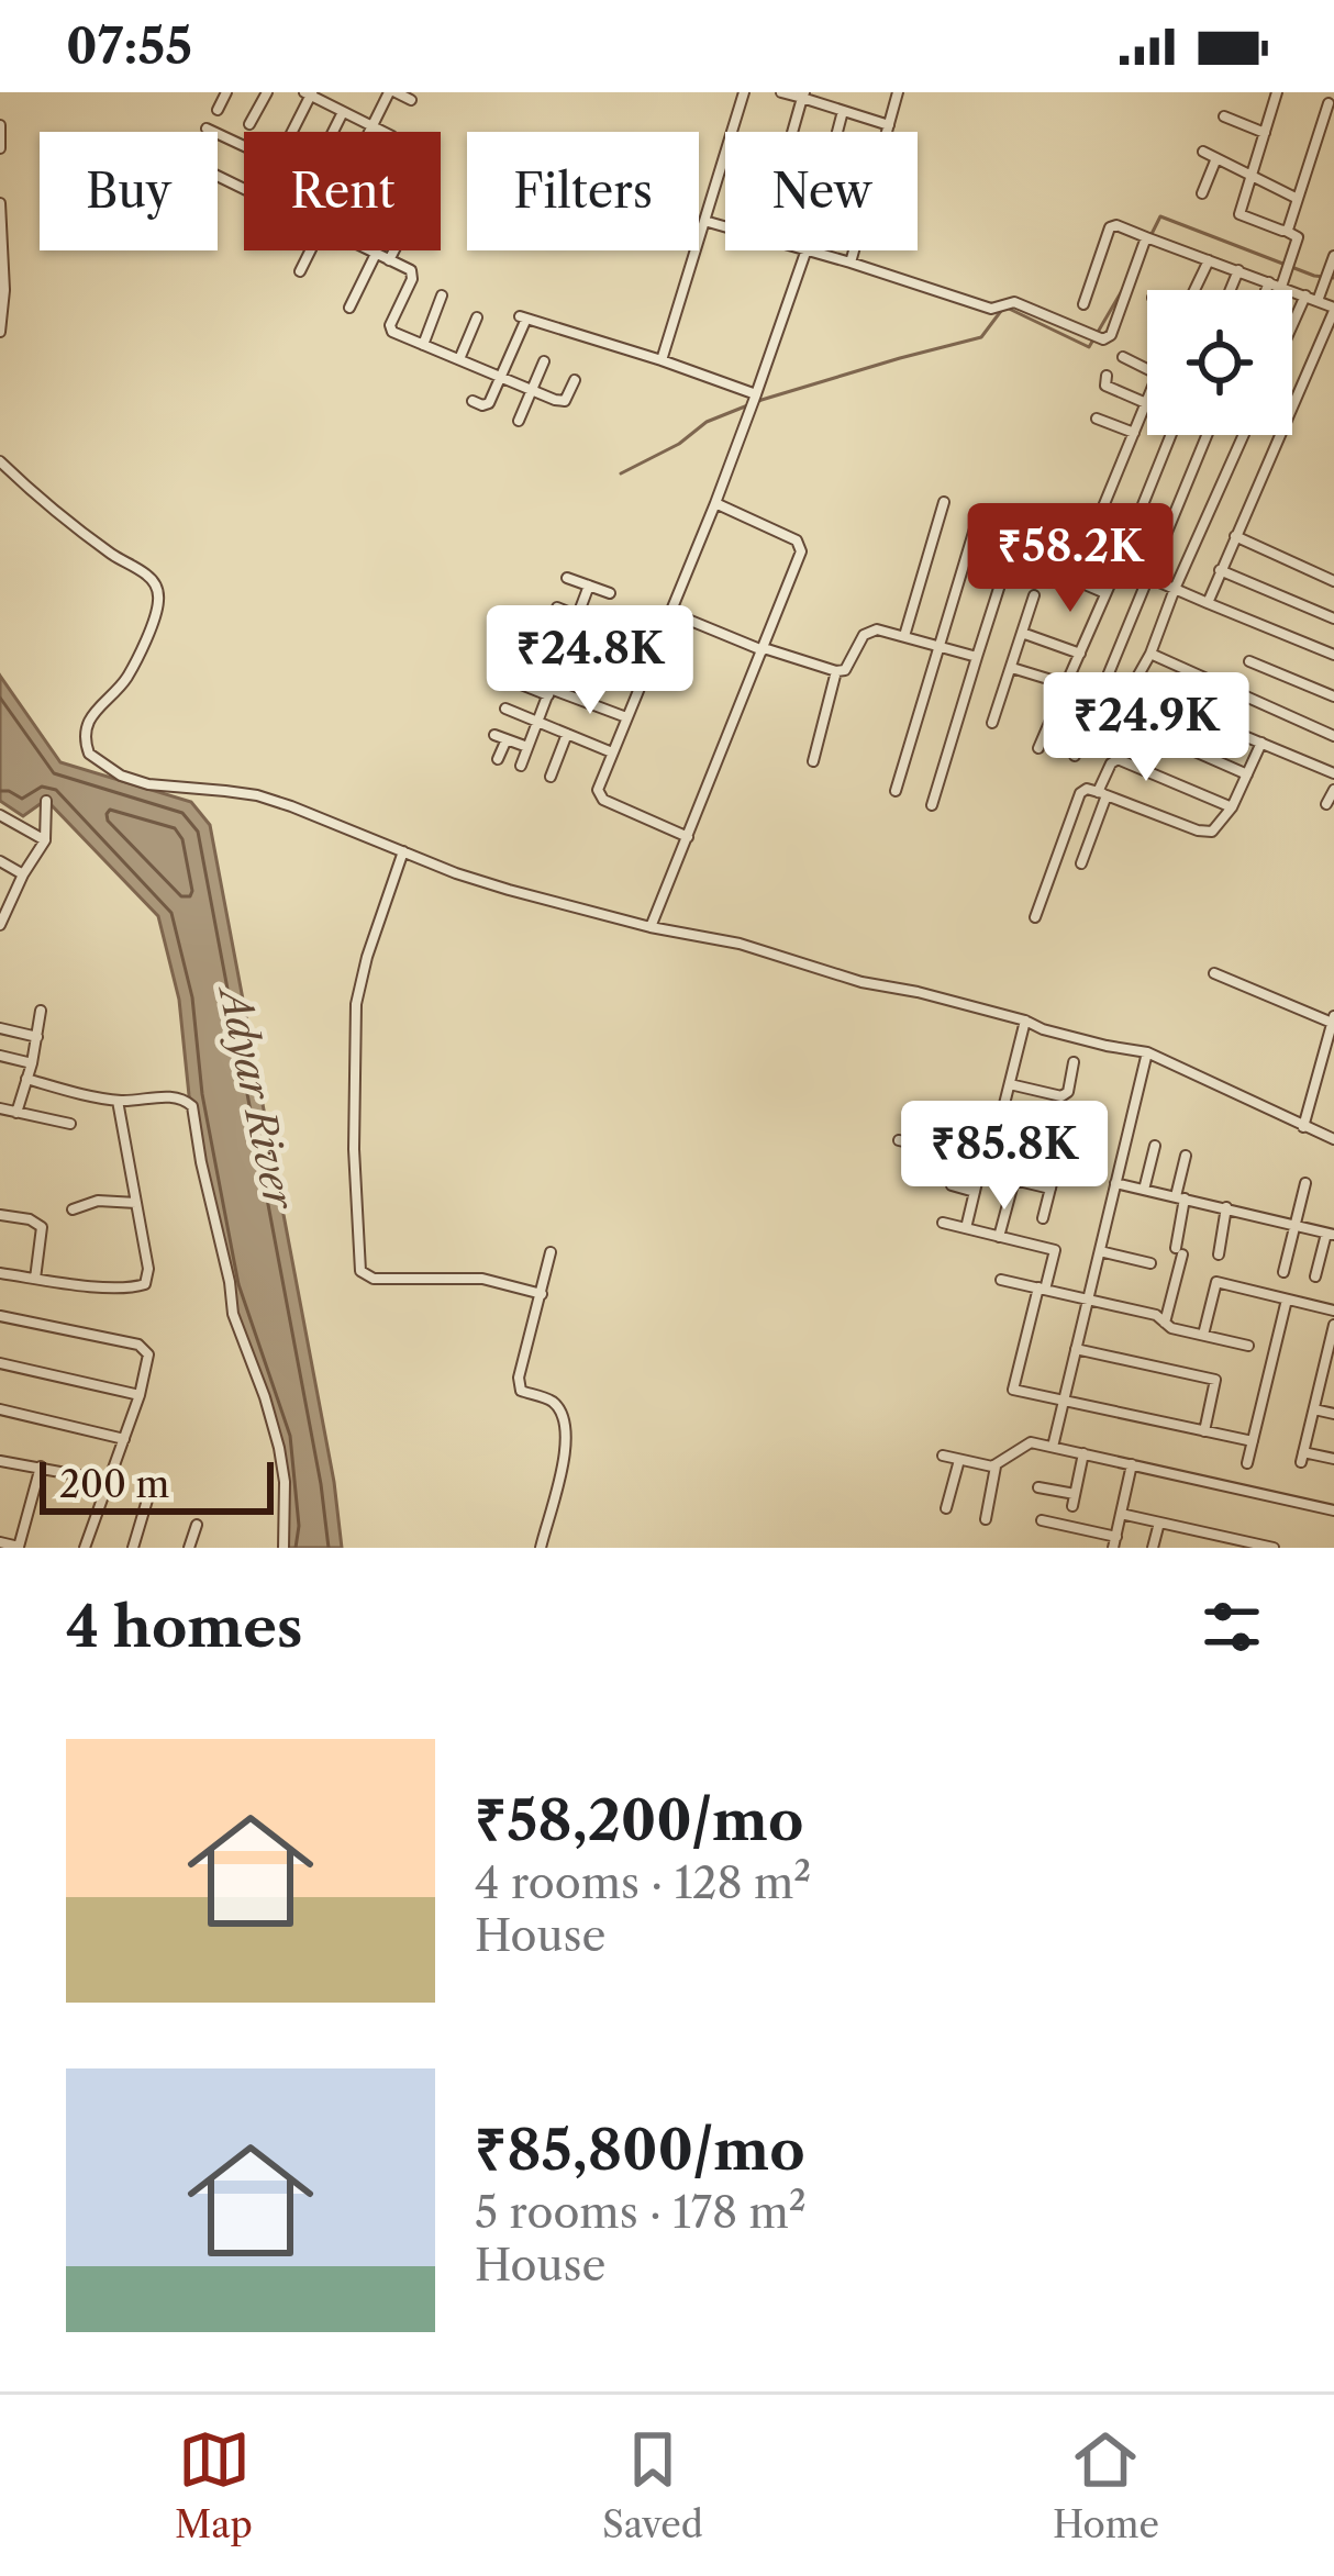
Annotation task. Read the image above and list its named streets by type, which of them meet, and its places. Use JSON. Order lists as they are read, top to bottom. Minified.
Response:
{"water":["Adyar River"],"scale_bar":"200 m","page":{"status":"07:55","chip":["Buy","Rent","Filters","New"],"price":["₹58.2K","₹24.8K","₹24.9K","₹85.8K"],"scale":"200 m","heading":"4 homes","list":[{"name":"₹58,200/mo","note":"4 rooms · 128 m² · House"},{"name":"₹85,800/mo","note":"5 rooms · 178 m² · House"}],"tabs":["Map","Saved","Home"]}}
